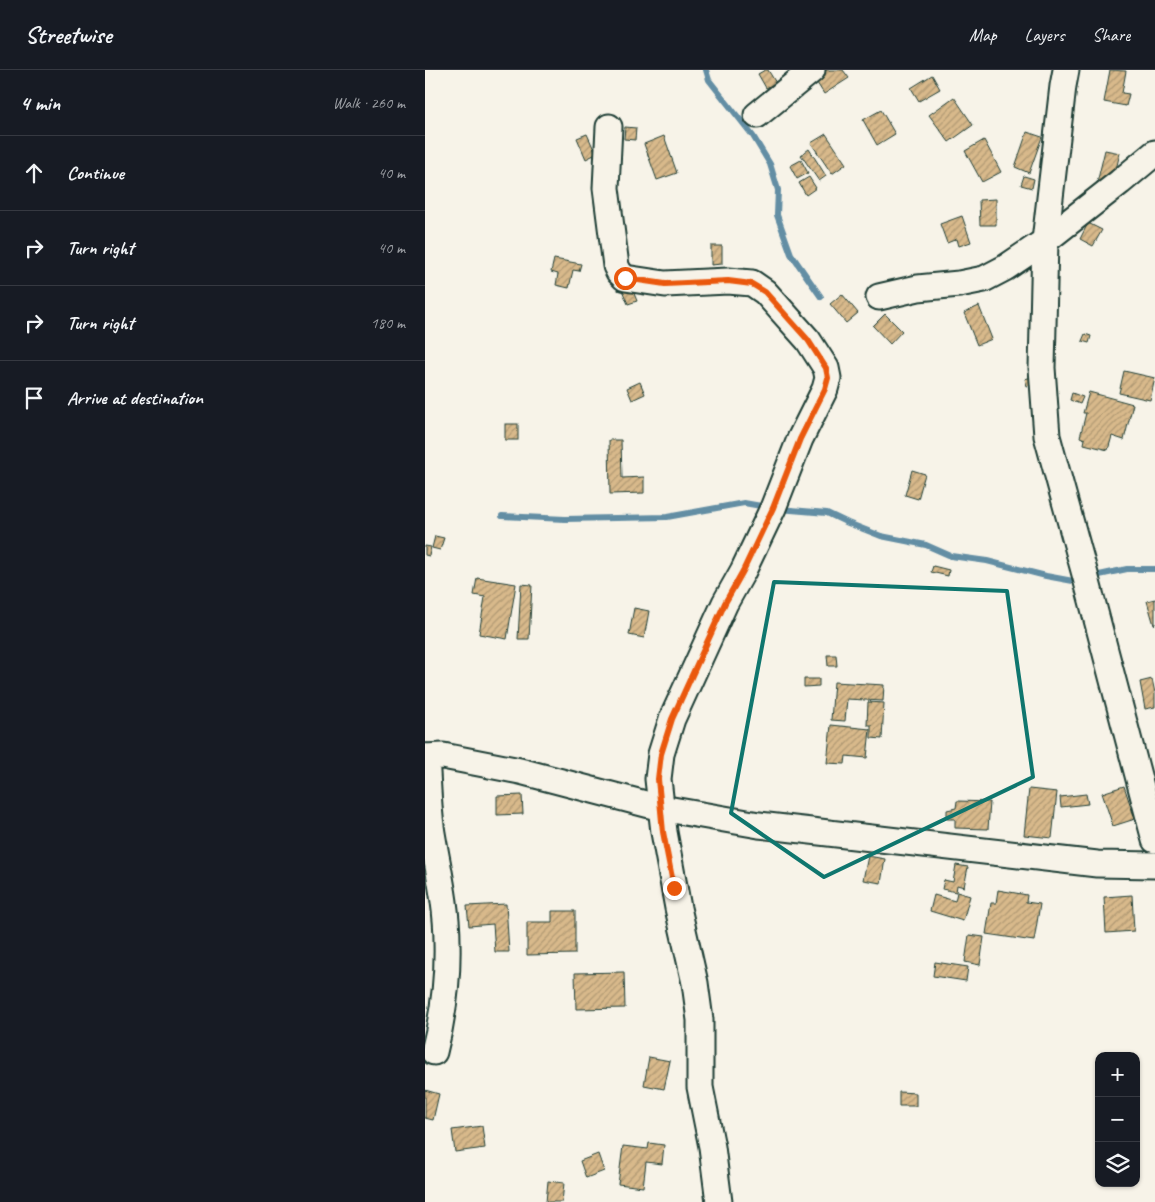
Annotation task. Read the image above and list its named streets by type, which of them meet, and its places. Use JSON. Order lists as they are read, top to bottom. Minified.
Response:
{"page":{"header":"Streetwise","nav":["Map","Layers","Share"],"heading":["4 min","Walk · 260 m"],"list":[["Continue","40 m"],["Turn right","40 m"],["Turn right","180 m"],"Arrive at destination"],"map_buttons":["+","−"]}}
